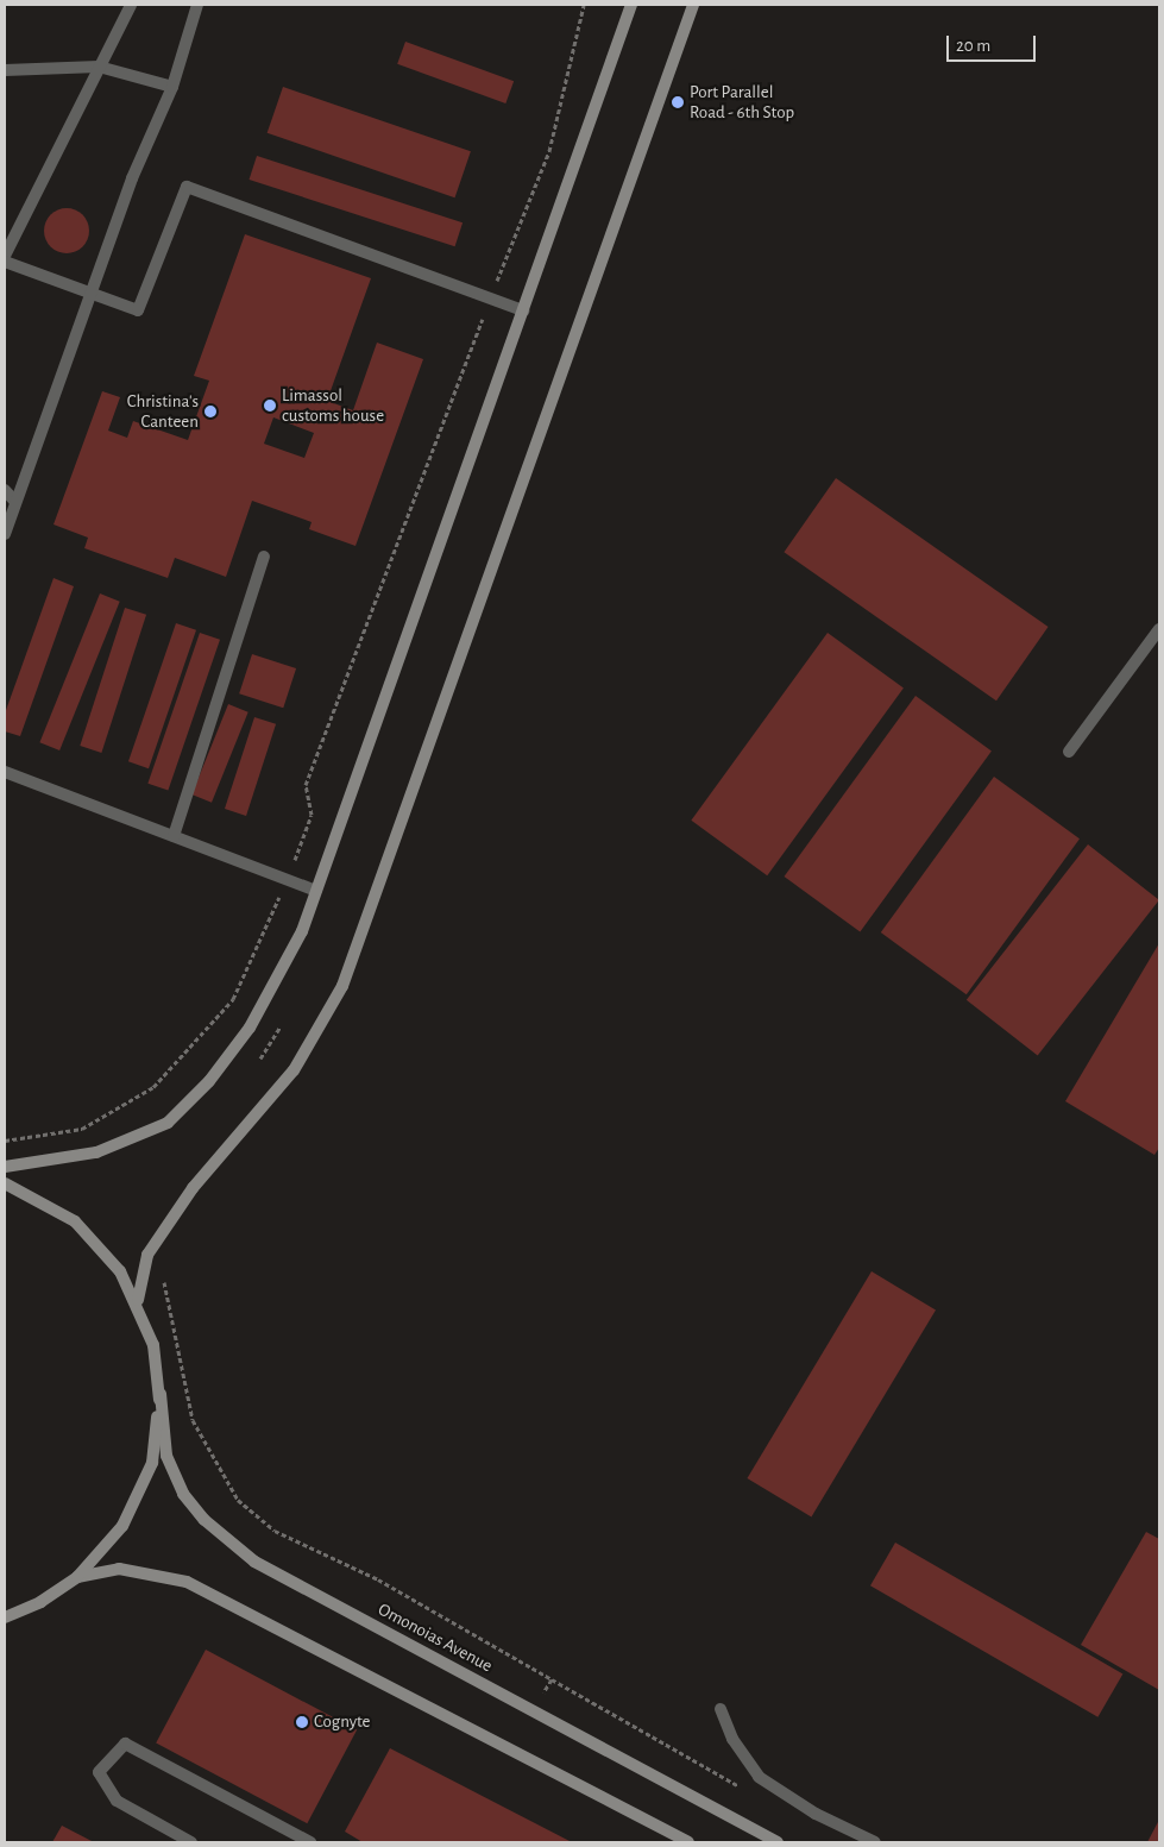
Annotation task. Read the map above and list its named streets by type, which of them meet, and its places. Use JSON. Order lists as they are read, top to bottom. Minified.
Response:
{"streets":{"main road":["Omonoias Avenue"]},"places":["Port Parallel Road - 6th Stop","Limassol customs house","Christina's Canteen","Cognyte"],"scale_bar":"20 m"}
